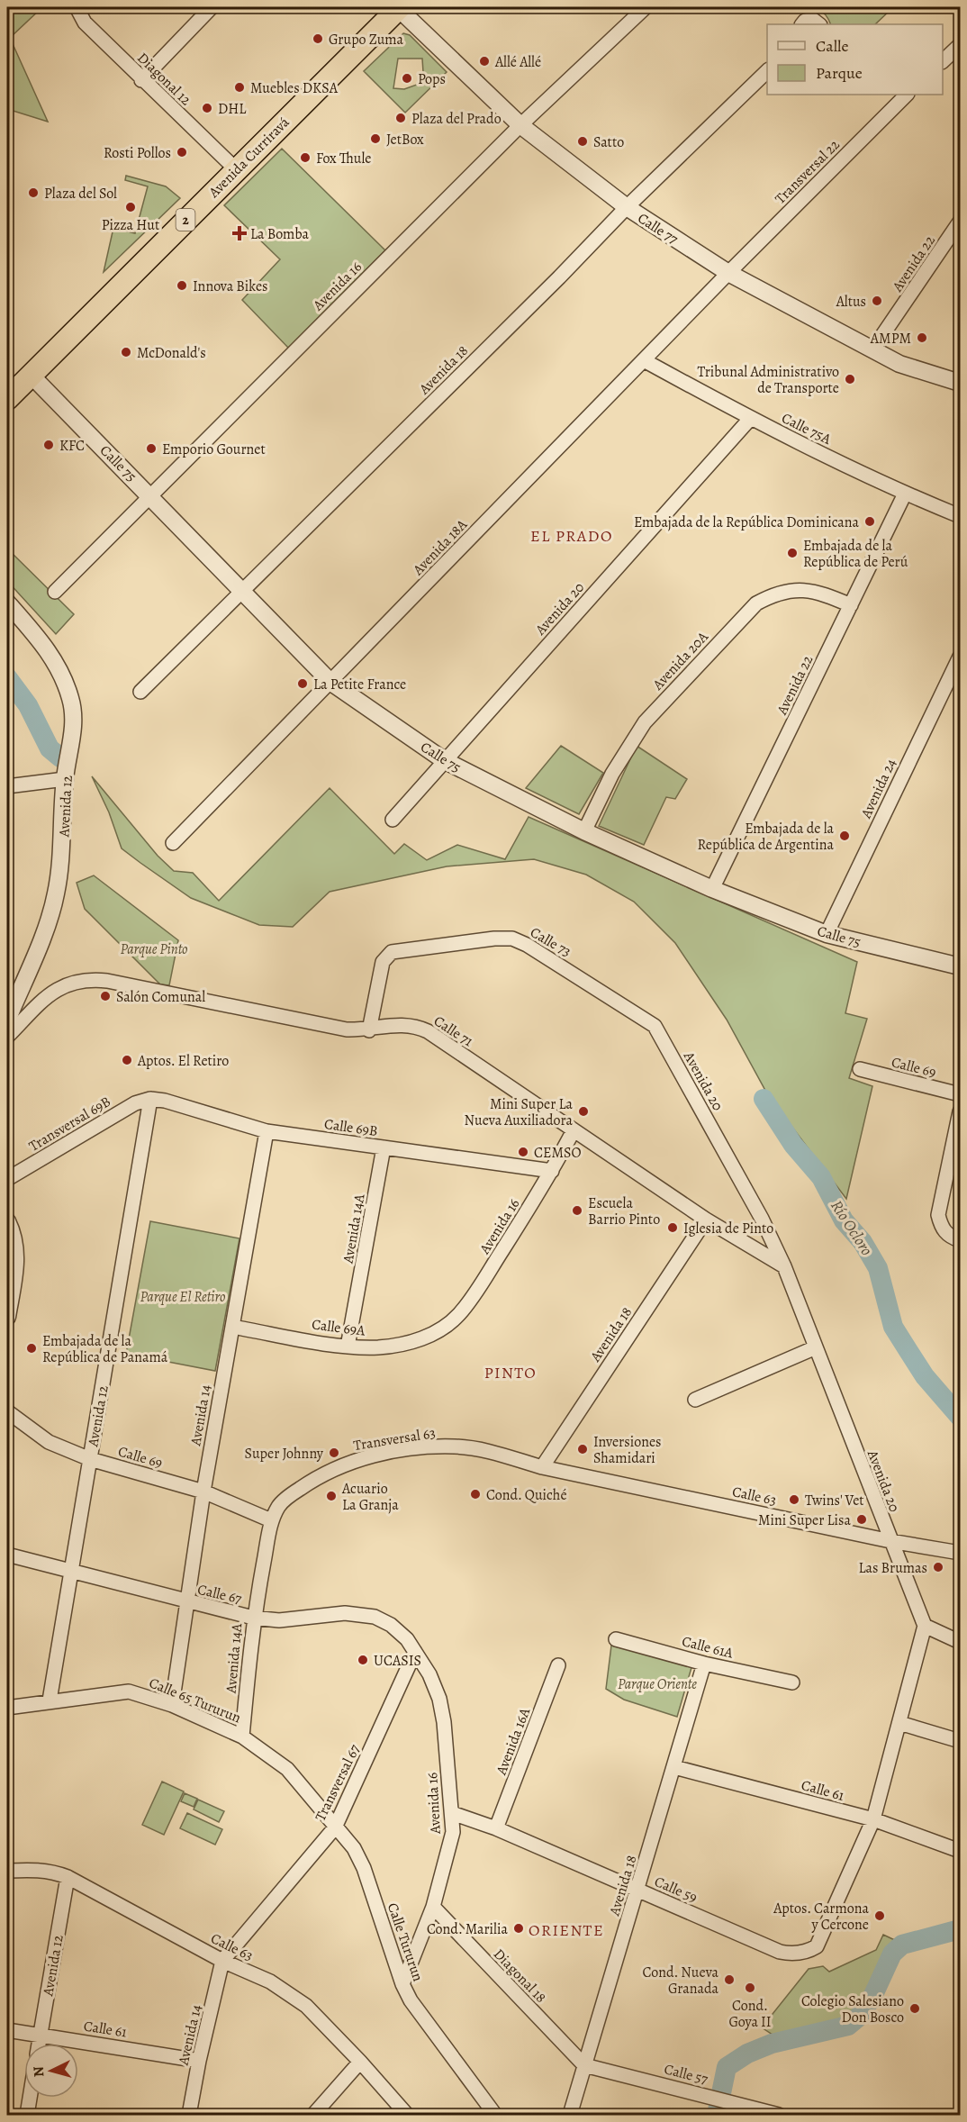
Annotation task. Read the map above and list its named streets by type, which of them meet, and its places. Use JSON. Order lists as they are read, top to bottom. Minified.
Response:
{"streets":{"highway":["Avenida Curriravá","2"],"street":["Diagonal 12","Transversal 22","Calle 77","Avenida 22","Avenida 16","Avenida 18","Calle 75A","Calle 75","Avenida 18A","Avenida 20","Avenida 20A","Avenida 24","Avenida 12","Calle 73","Calle 71","Calle 69","Transversal 69B","Calle 69B","Avenida 14A","Calle 69A","Avenida 14","Transversal 63","Calle 63","Calle 67","Calle 61A","Calle 65 Tururun","Avenida 16A","Transversal 67","Calle 61","Calle 59","Calle Tururun","Diagonal 18","Calle 57"]},"crossings":[["Diagonal 12","Avenida Curriravá"],["Avenida Curriravá","Calle 77"],["Avenida Curriravá","Calle 75"],["Transversal 22","Calle 77"],["Transversal 22","Avenida 18A"],["Calle 77","Avenida 22"],["Calle 77","Avenida 16"],["Calle 77","Avenida 18"],["Calle 77","Avenida 18A"],["Avenida 22","Calle 75A"],["Avenida 22","Calle 75"],["Avenida 22","Avenida 20A"],["Avenida 16","Calle 75"],["Avenida 16","Calle 71"],["Avenida 16","Calle 69B"],["Avenida 16","Calle 69A"],["Avenida 16","Calle 67"],["Avenida 16","Transversal 67"],["Avenida 16","Calle 59"],["Avenida 16","Calle Tururun"],["Avenida 16","Diagonal 18"],["Avenida 18","Calle 75"],["Avenida 18","Calle 71"],["Avenida 18","Transversal 63"],["Avenida 18","Calle 63"],["Avenida 18","Calle 61A"],["Avenida 18","Calle 61"],["Avenida 18","Calle 59"],["Avenida 18","Diagonal 18"],["Avenida 18","Calle 57"],["Calle 75A","Avenida 18A"],["Calle 75A","Avenida 20"],["Calle 75","Avenida 18A"],["Calle 75","Avenida 20"],["Calle 75","Avenida 20A"],["Calle 75","Avenida 24"],["Avenida 20","Calle 73"],["Avenida 20","Calle 71"],["Avenida 20","Calle 63"],["Avenida 12","Calle 69"],["Avenida 12","Transversal 69B"],["Avenida 12","Calle 69B"],["Avenida 12","Calle 63"],["Avenida 12","Calle 67"],["Avenida 12","Calle 65 Tururun"],["Avenida 12","Calle 61"],["Calle 73","Calle 71"],["Calle 69","Avenida 14A"],["Calle 69","Avenida 14"],["Calle 69","Transversal 63"],["Transversal 69B","Calle 69B"],["Calle 69B","Avenida 14A"],["Calle 69B","Avenida 14"],["Avenida 14A","Calle 69A"],["Avenida 14A","Transversal 63"],["Avenida 14A","Calle 67"],["Avenida 14A","Calle 65 Tururun"],["Calle 69A","Avenida 14"],["Avenida 14","Calle 63"],["Avenida 14","Calle 67"],["Avenida 14","Calle 65 Tururun"],["Avenida 14","Transversal 67"],["Avenida 14","Calle 61"],["Transversal 63","Calle 63"],["Calle 63","Transversal 67"],["Calle 67","Transversal 67"],["Calle 65 Tururun","Transversal 67"],["Calle 65 Tururun","Calle Tururun"],["Avenida 16A","Calle 59"],["Transversal 67","Calle Tururun"],["Calle 61","Calle 59"],["Diagonal 18","Calle 57"]],"districts":["EL PRADO","PINTO","ORIENTE"],"water":["Río Ocloro"],"parks":["Parque Pinto","Parque El Retiro","Parque Oriente"],"places":{"other":["Grupo Zuma","Allé Allé","Pops","Muebles DKSA","DHL","Plaza del Prado","JetBox","Satto","Rosti Pollos","Fox Thule","Plaza del Sol","Pizza Hut","Innova Bikes","Altus","AMPM","McDonald's","Tribunal Administrativo de Transporte","KFC","Emporio Gournet","Embajada de la República Dominicana","Embajada de la República de Perú","La Petite France","Embajada de la República de Argentina","Salón Comunal","Aptos. El Retiro","Mini Super La Nueva Auxiliadora","CEMSO","Escuela Barrio Pinto","Iglesia de Pinto","Embajada de la República de Panamá","Inversiones Shamidari","Super Johnny","Cond. Quiché","Acuario La Granja","Twins' Vet","Mini Super Lisa","Las Brumas","UCASIS","Aptos. Carmona y Cercone","Cond. Marilia","Cond. Nueva Granada","Cond. Goya II","Colegio Salesiano Don Bosco"],"health":["La Bomba"]},"legend":["Calle","Parque"],"north":"left"}
